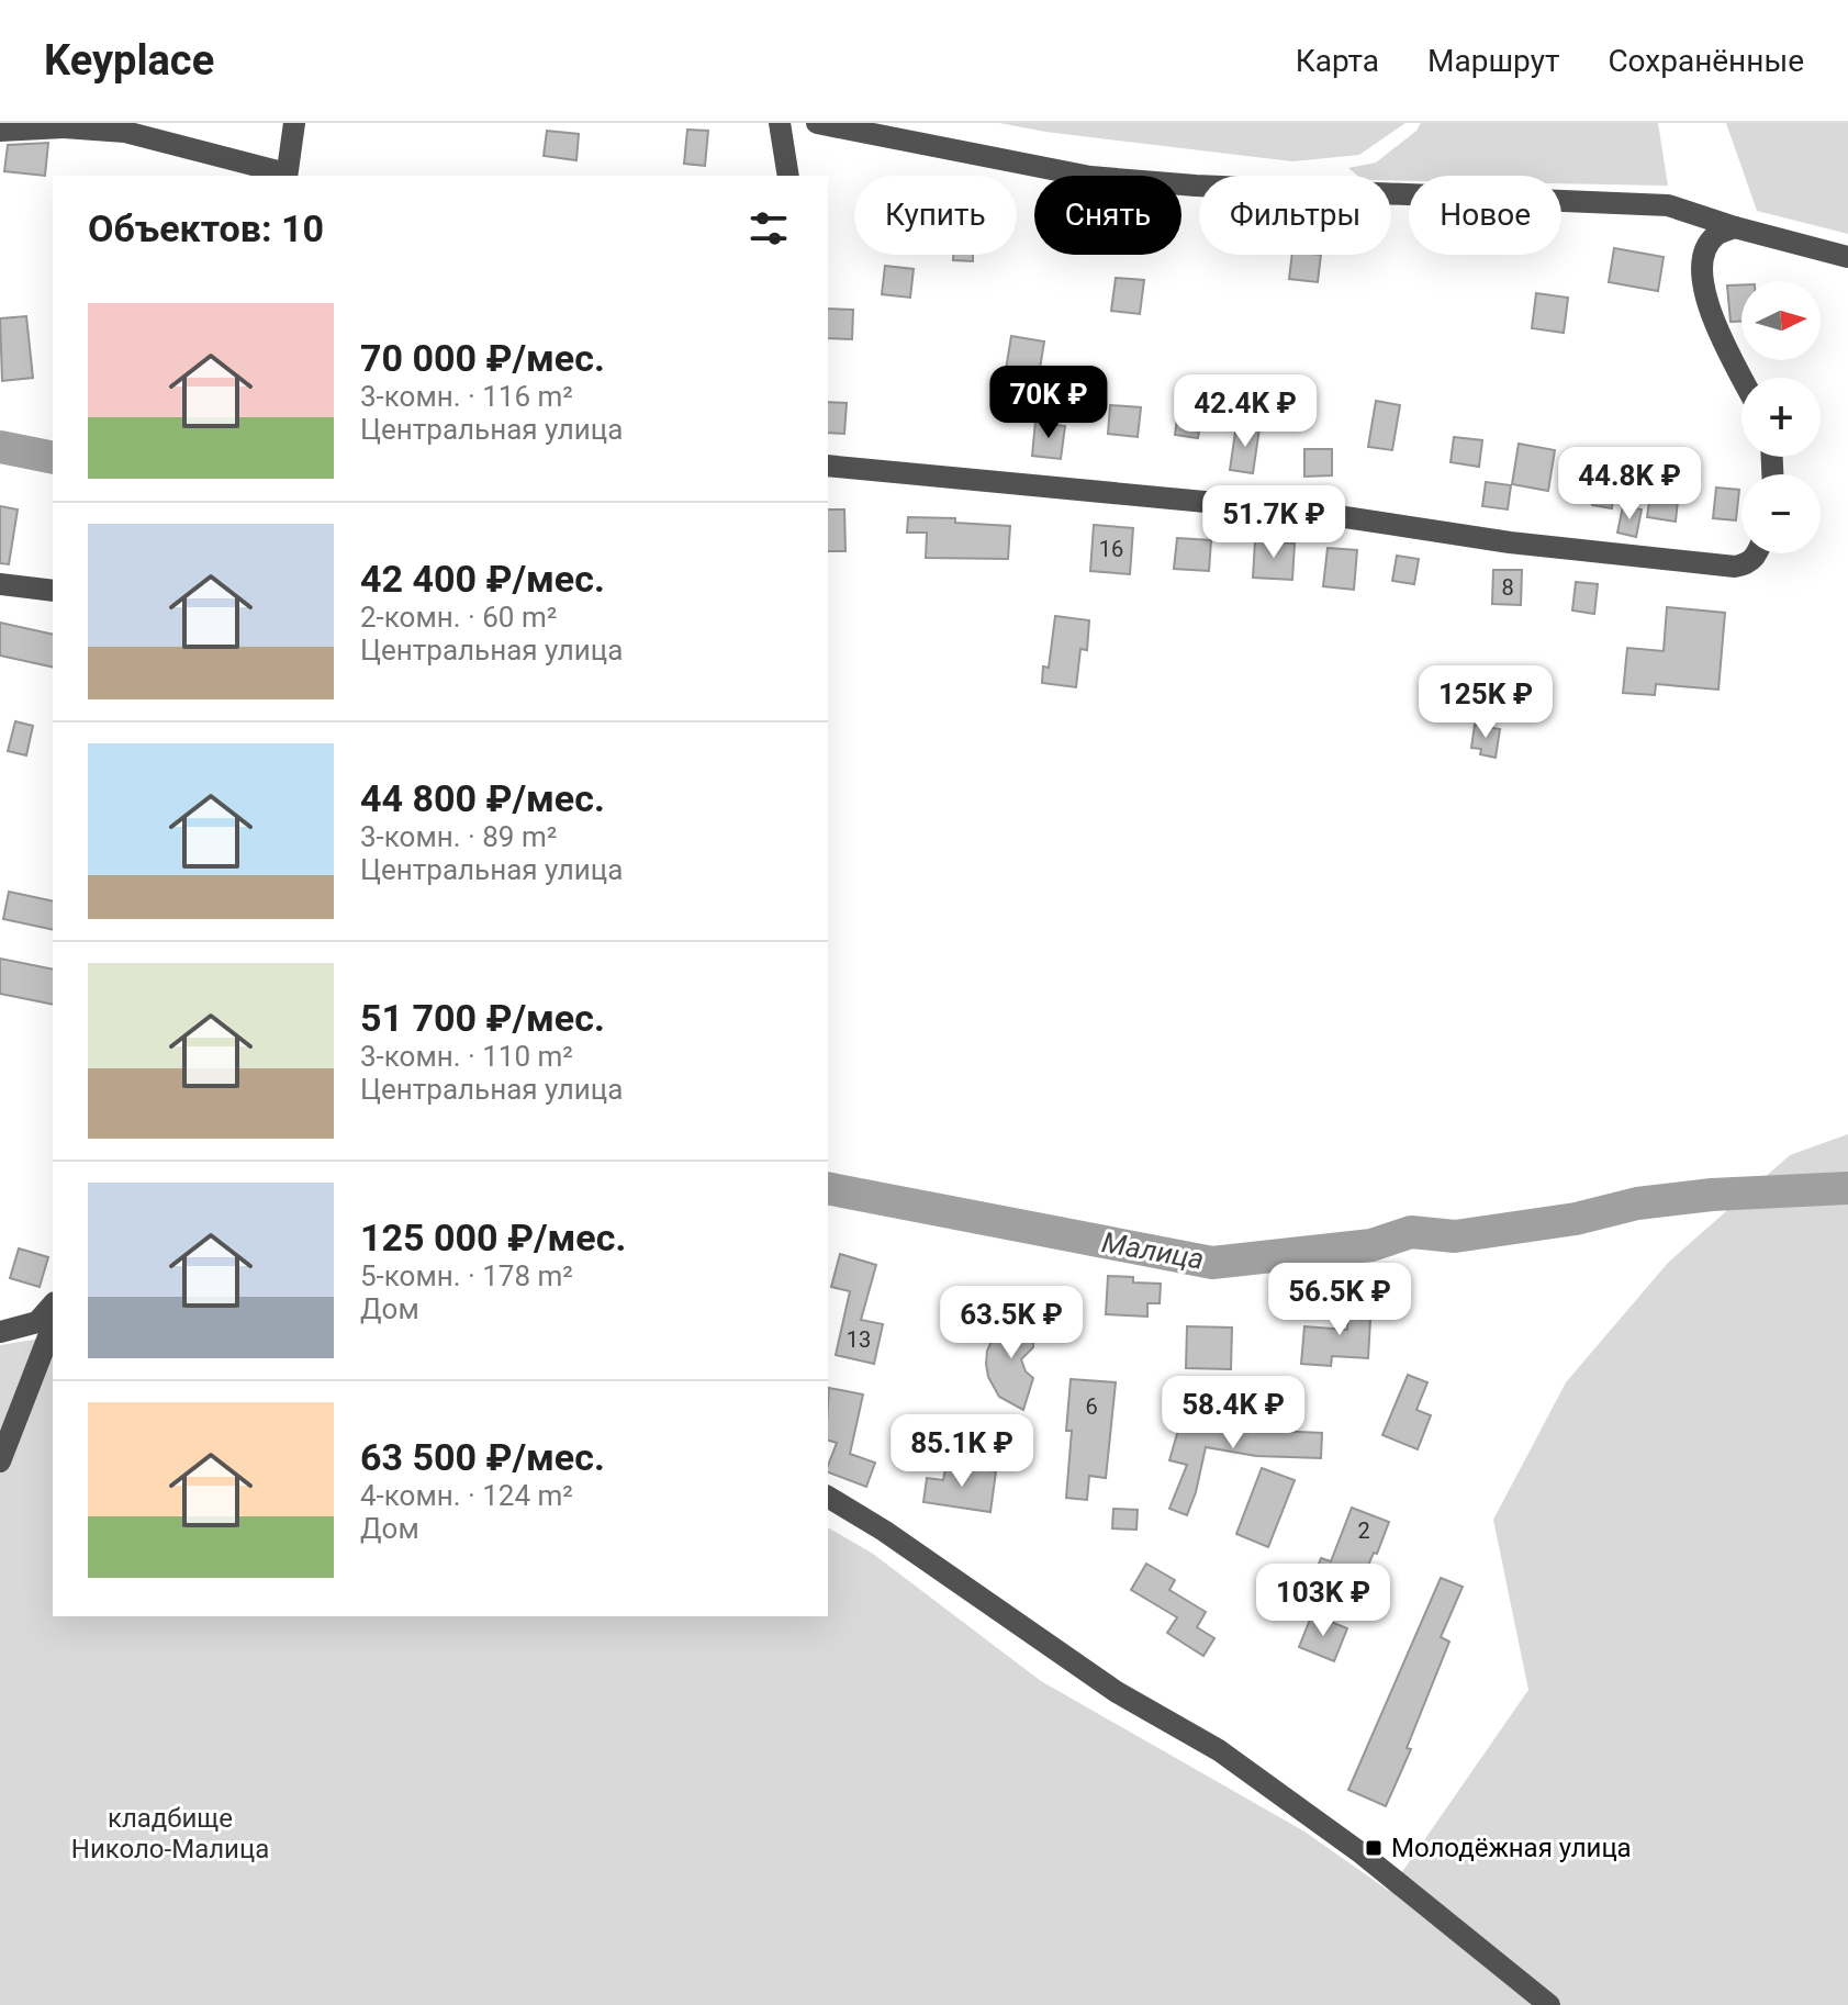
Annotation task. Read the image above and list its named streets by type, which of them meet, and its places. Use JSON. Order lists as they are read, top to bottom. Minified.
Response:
{"water":["Малица"],"parks":["кладбище Николо-Малица"],"places":{"transit":["Молодёжная улица"]},"house_numbers":["16","8","13","6","2"],"north":"right","page":{"header":"Keyplace","nav":["Карта","Маршрут","Сохранённые"],"chip":["Купить","Снять","Фильтры","Новое"],"heading":"Объектов: 10","map_buttons":["+","−"],"list":[{"name":"70 000 ₽/мес.","note":"3-комн. · 116 m² · Центральная улица"},{"name":"42 400 ₽/мес.","note":"2-комн. · 60 m² · Центральная улица"},{"name":"44 800 ₽/мес.","note":"3-комн. · 89 m² · Центральная улица"},{"name":"51 700 ₽/мес.","note":"3-комн. · 110 m² · Центральная улица"},{"name":"125 000 ₽/мес.","note":"5-комн. · 178 m² · Дом"},{"name":"63 500 ₽/мес.","note":"4-комн. · 124 m² · Дом"}],"price":["70K ₽","42.4K ₽","44.8K ₽","51.7K ₽","125K ₽","56.5K ₽","63.5K ₽","58.4K ₽","85.1K ₽","103K ₽"]}}
